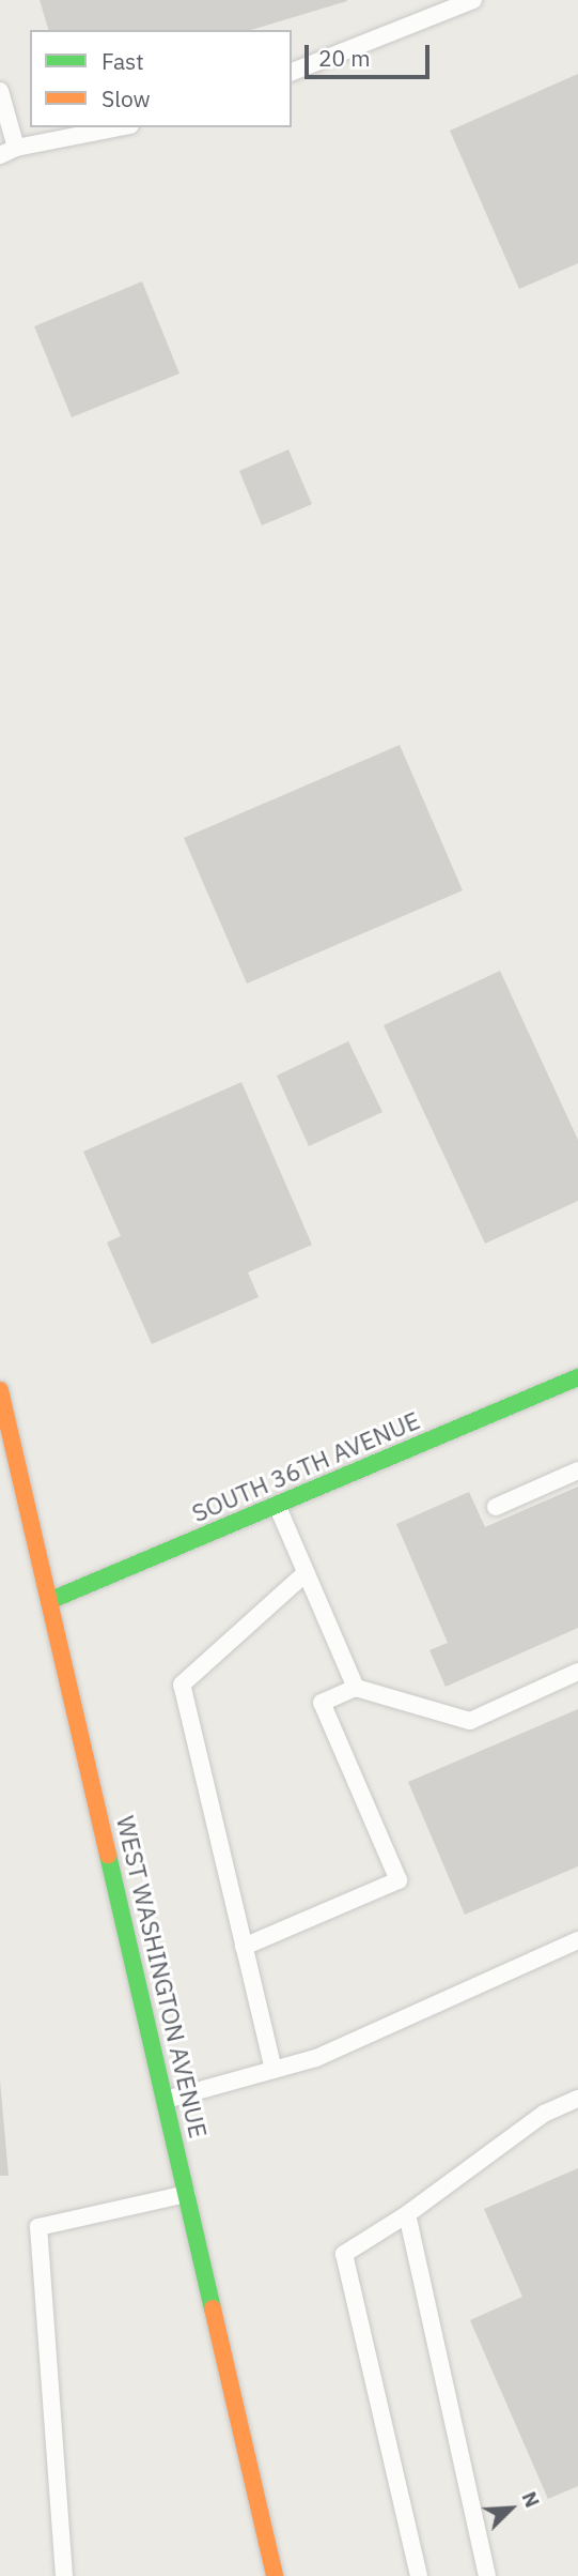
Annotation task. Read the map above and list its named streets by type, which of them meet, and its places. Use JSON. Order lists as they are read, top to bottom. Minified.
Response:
{"streets":{"main road":["SOUTH 36TH AVENUE","WEST WASHINGTON AVENUE"]},"crossings":[["SOUTH 36TH AVENUE","WEST WASHINGTON AVENUE"]],"legend":["Fast","Slow"],"scale_bar":"20 m","north":"top right"}
